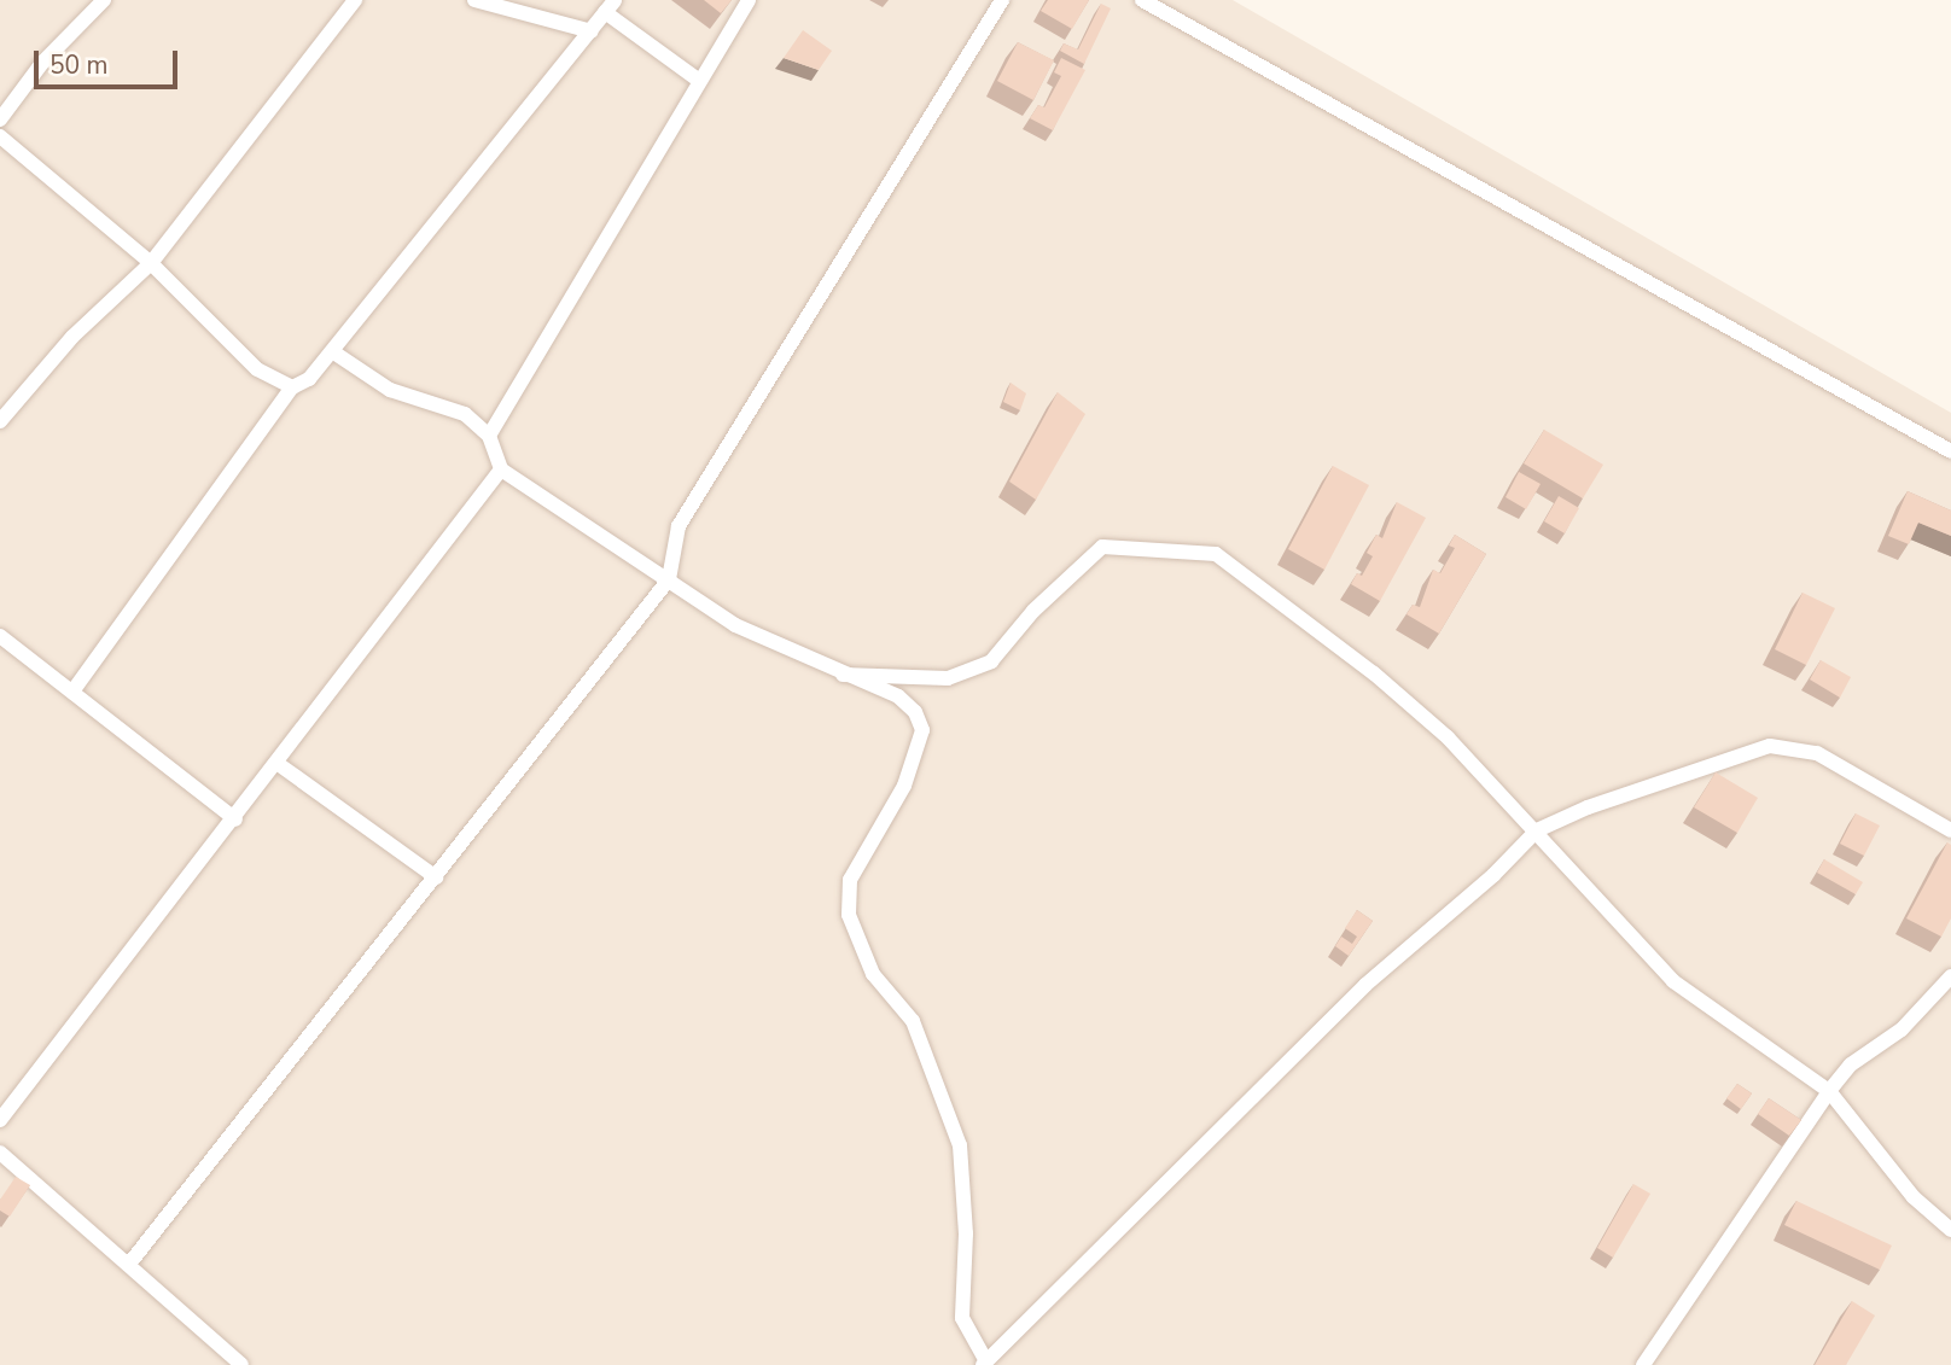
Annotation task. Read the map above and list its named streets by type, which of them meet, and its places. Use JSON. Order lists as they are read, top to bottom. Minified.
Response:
{"scale_bar":"50 m"}
